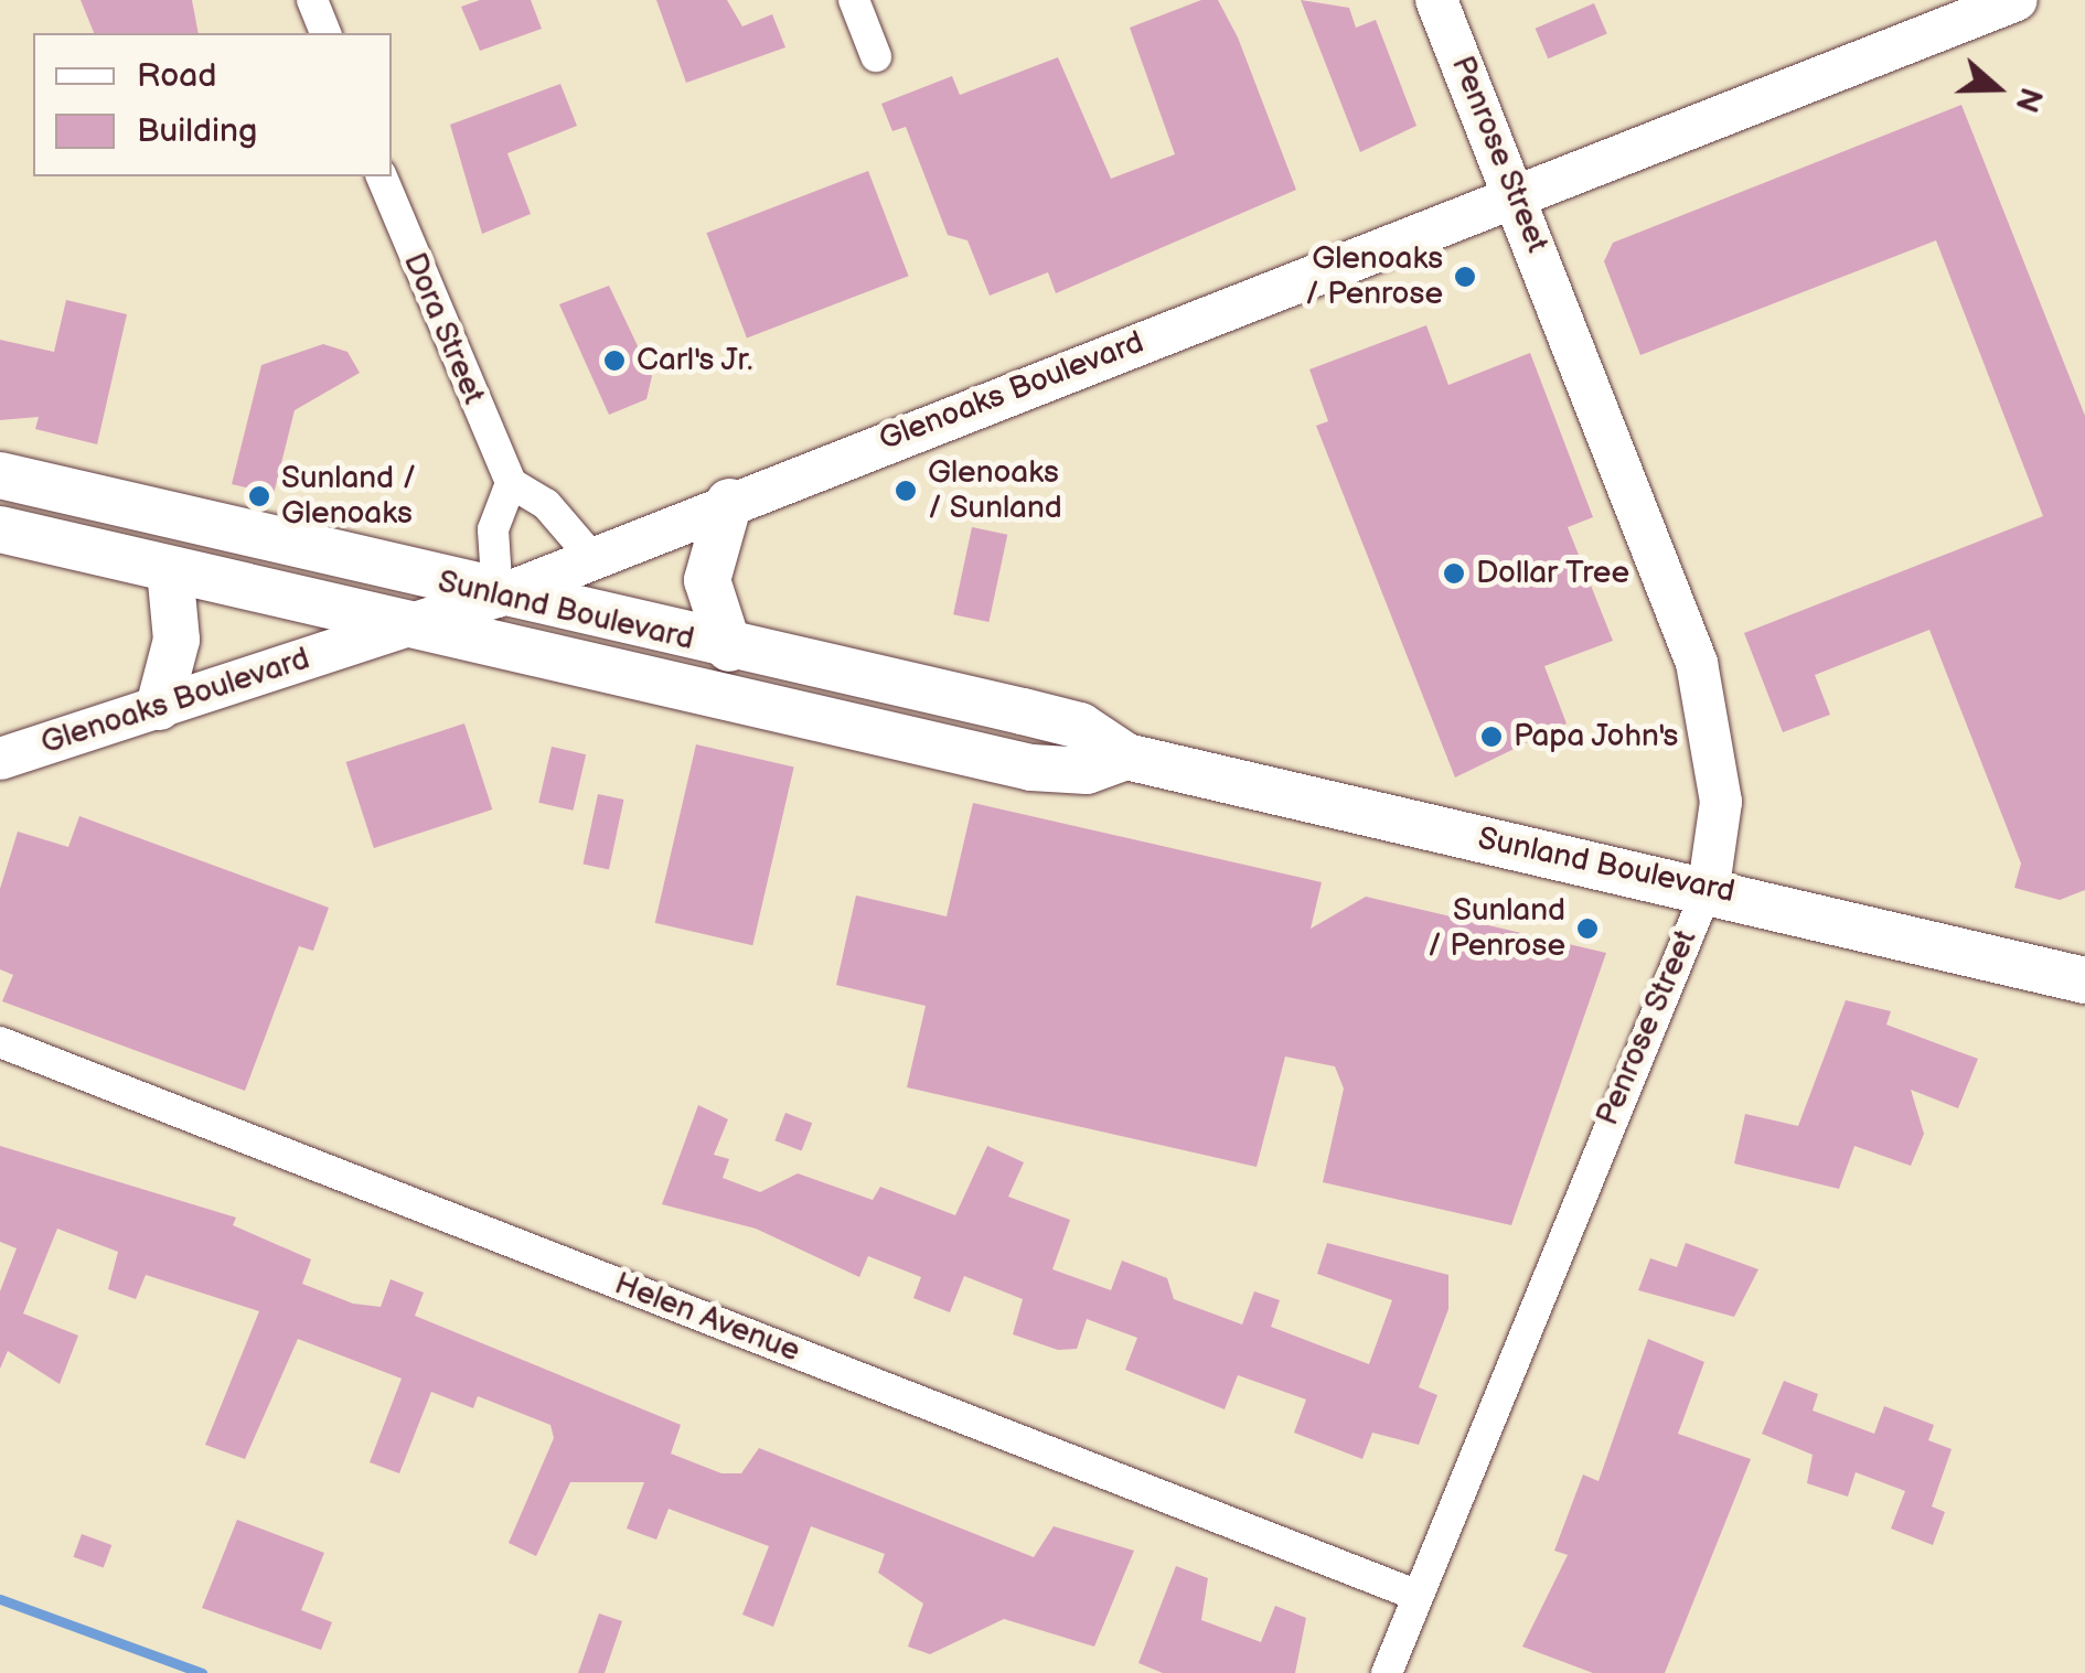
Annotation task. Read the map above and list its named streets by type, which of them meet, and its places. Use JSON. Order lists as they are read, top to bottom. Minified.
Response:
{"streets":{"main road":["Penrose Street","Glenoaks Boulevard","Sunland Boulevard"],"street":["Dora Street","Helen Avenue"]},"crossings":[["Penrose Street","Glenoaks Boulevard"],["Penrose Street","Sunland Boulevard"],["Penrose Street","Helen Avenue"],["Glenoaks Boulevard","Sunland Boulevard"]],"places":["Glenoaks / Penrose","Carl's Jr.","Glenoaks / Sunland","Sunland / Glenoaks","Dollar Tree","Papa John's","Sunland / Penrose"],"legend":["Road","Building"],"north":"right"}
